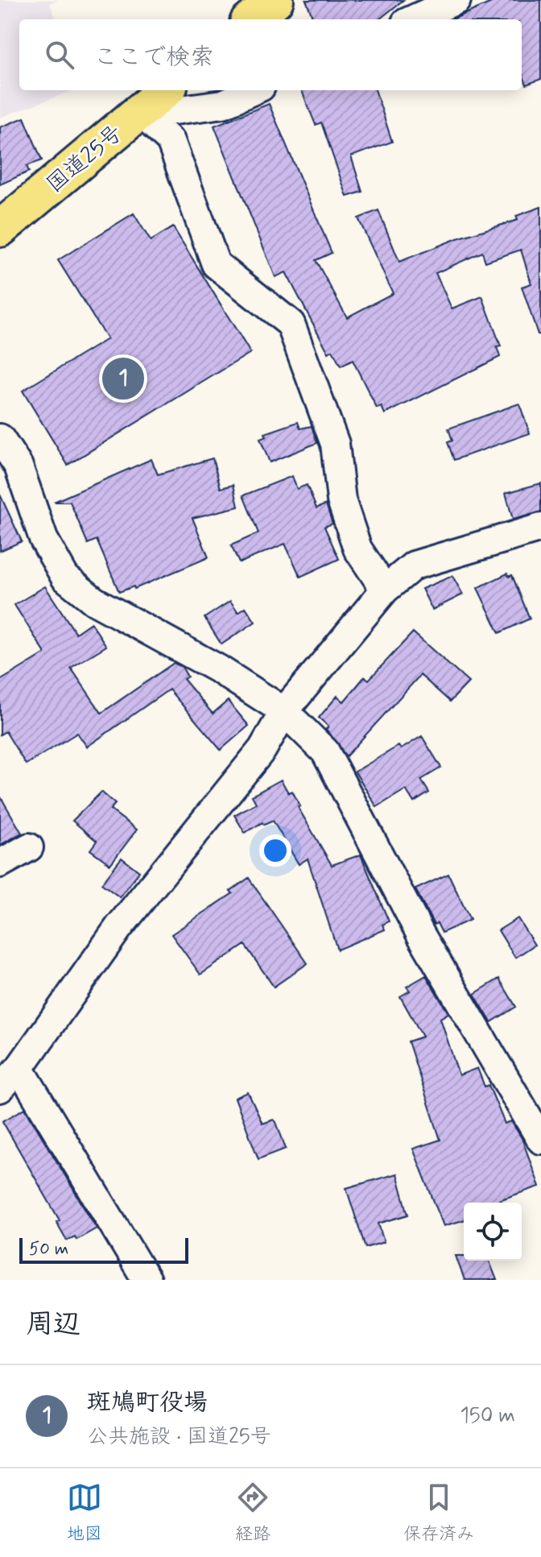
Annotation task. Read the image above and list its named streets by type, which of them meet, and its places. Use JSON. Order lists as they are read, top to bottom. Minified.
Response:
{"streets":{"highway":["国道25号"]},"scale_bar":"50 m","page":{"search":"ここで検索","pins":"1","scale":"50 m","heading":"周辺","list":[{"mark":"1","name":"斑鳩町役場","note":"公共施設 · 国道25号","value":"150 m"}],"nav":["地図","経路","保存済み"]}}
